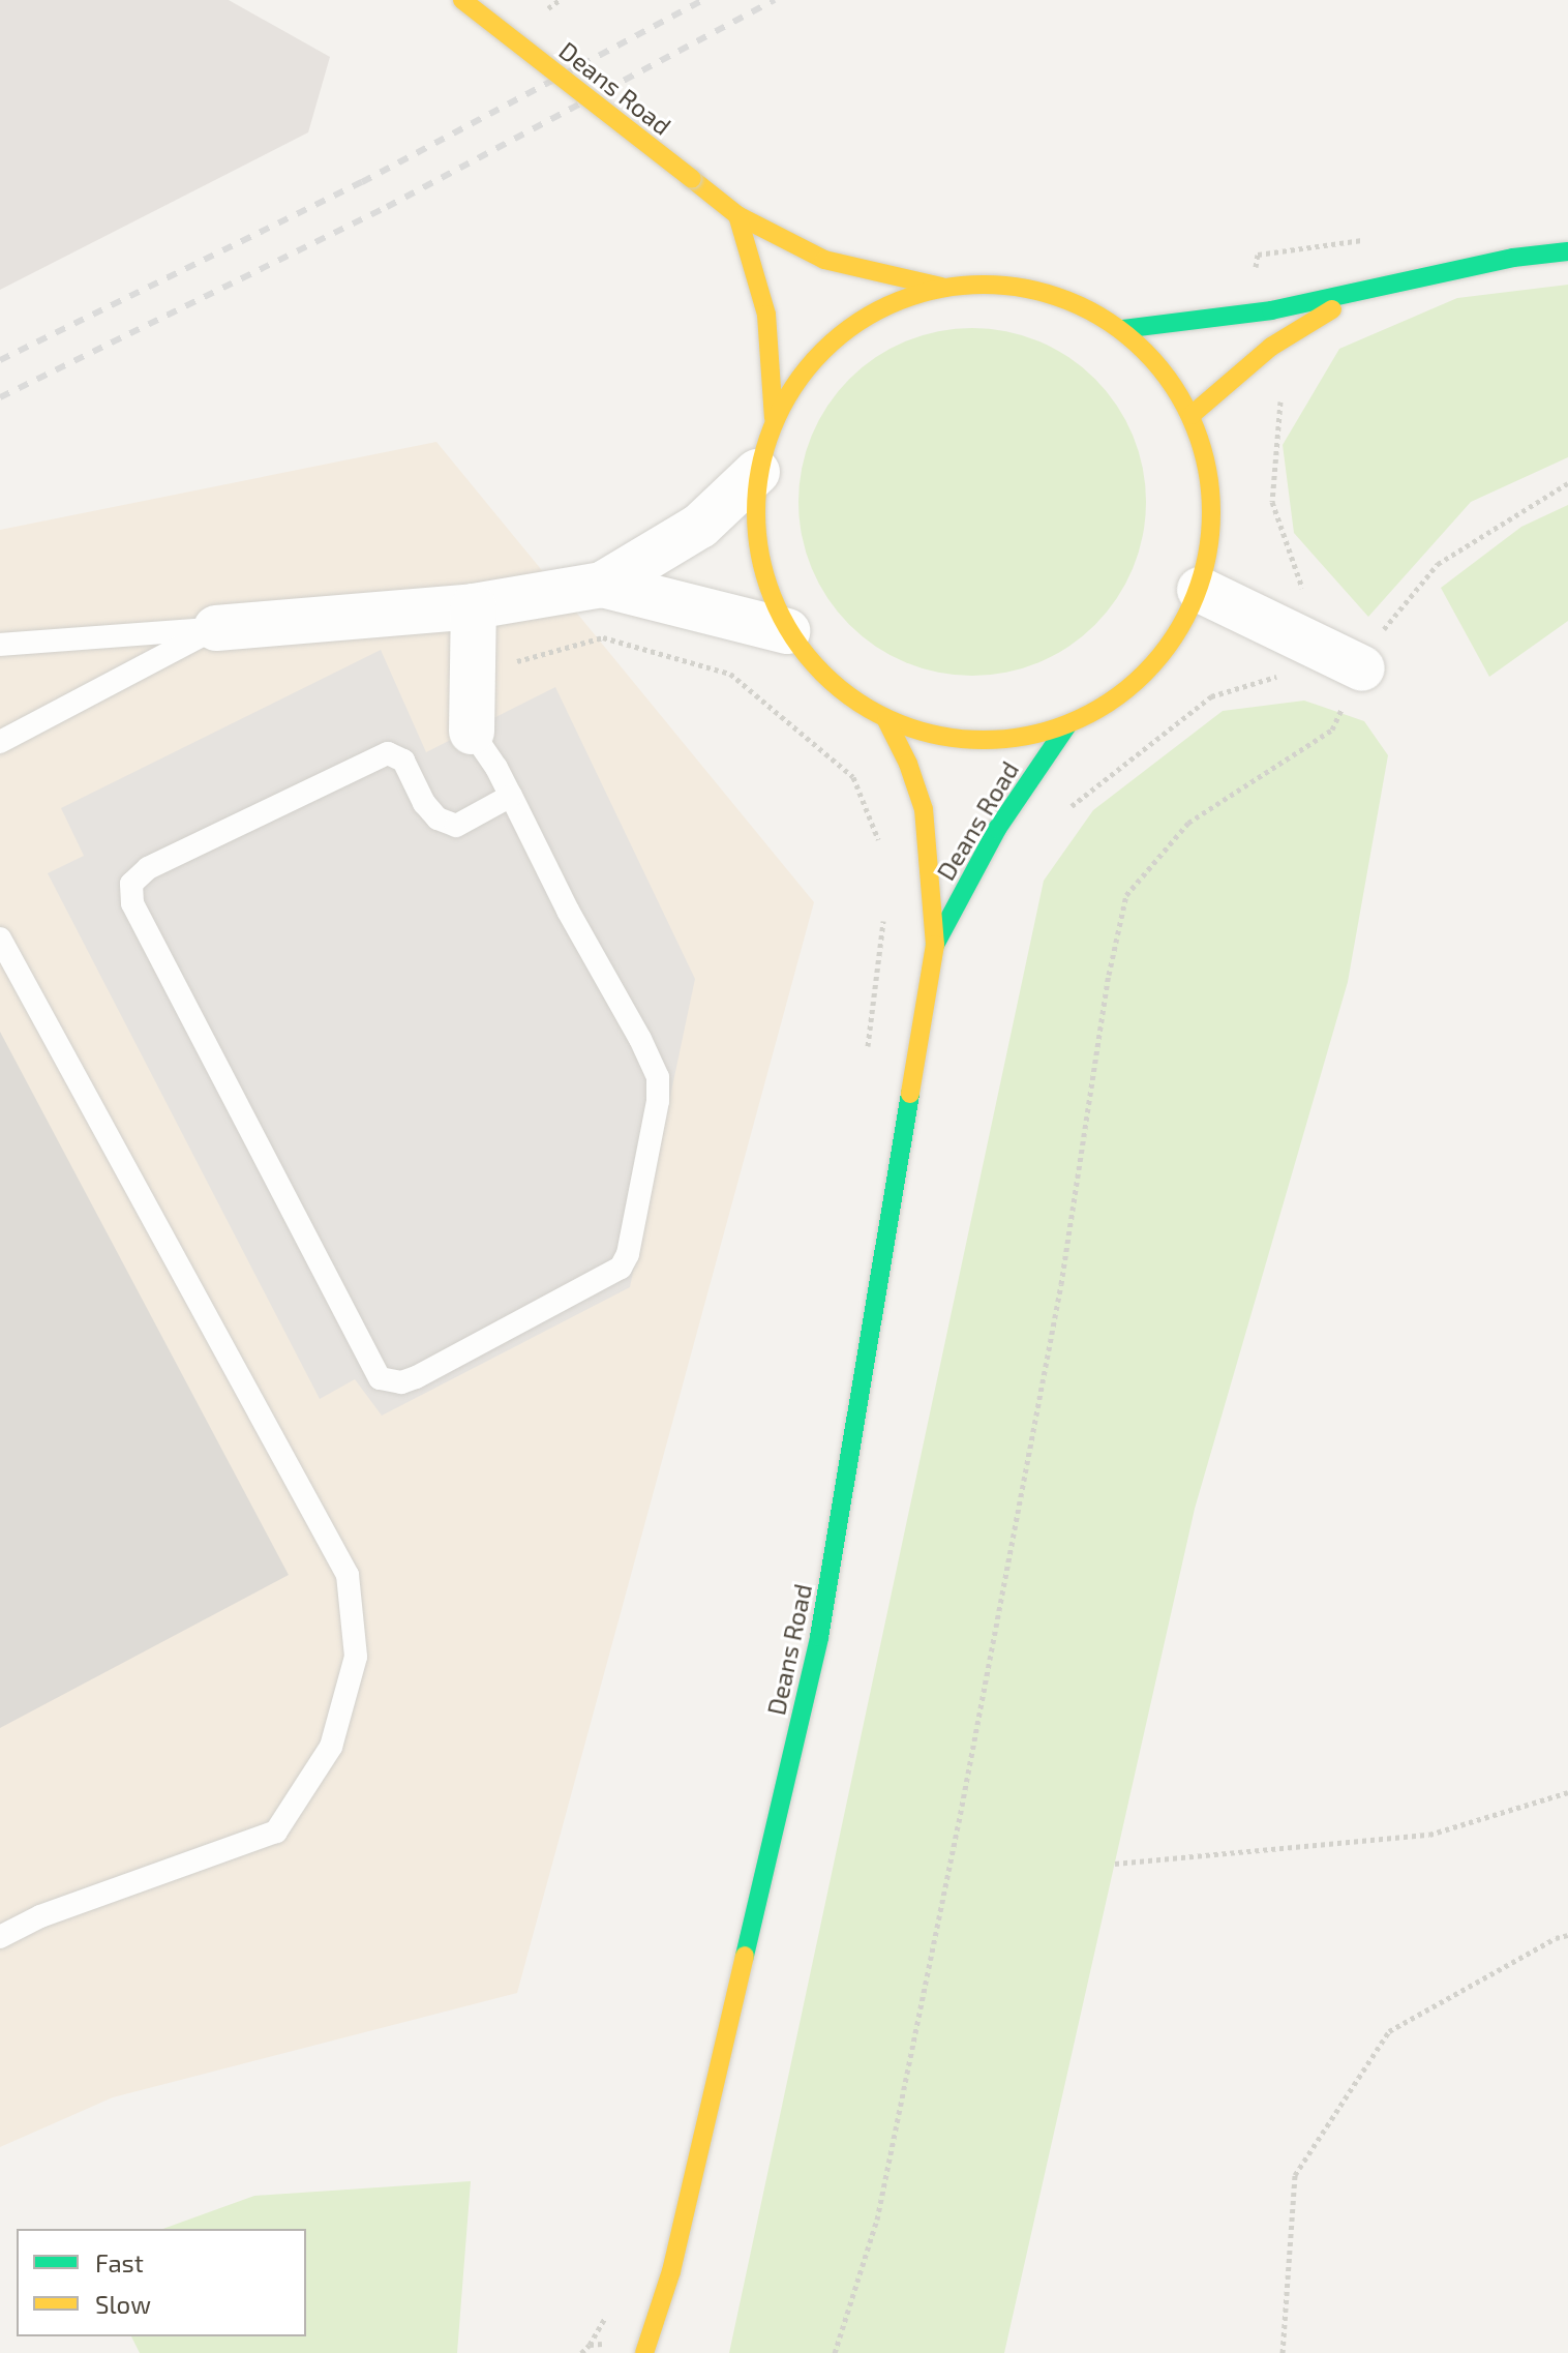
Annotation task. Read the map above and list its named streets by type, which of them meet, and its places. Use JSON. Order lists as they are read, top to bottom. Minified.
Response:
{"streets":{"street":["Deans Road"]},"legend":["Fast","Slow"]}
